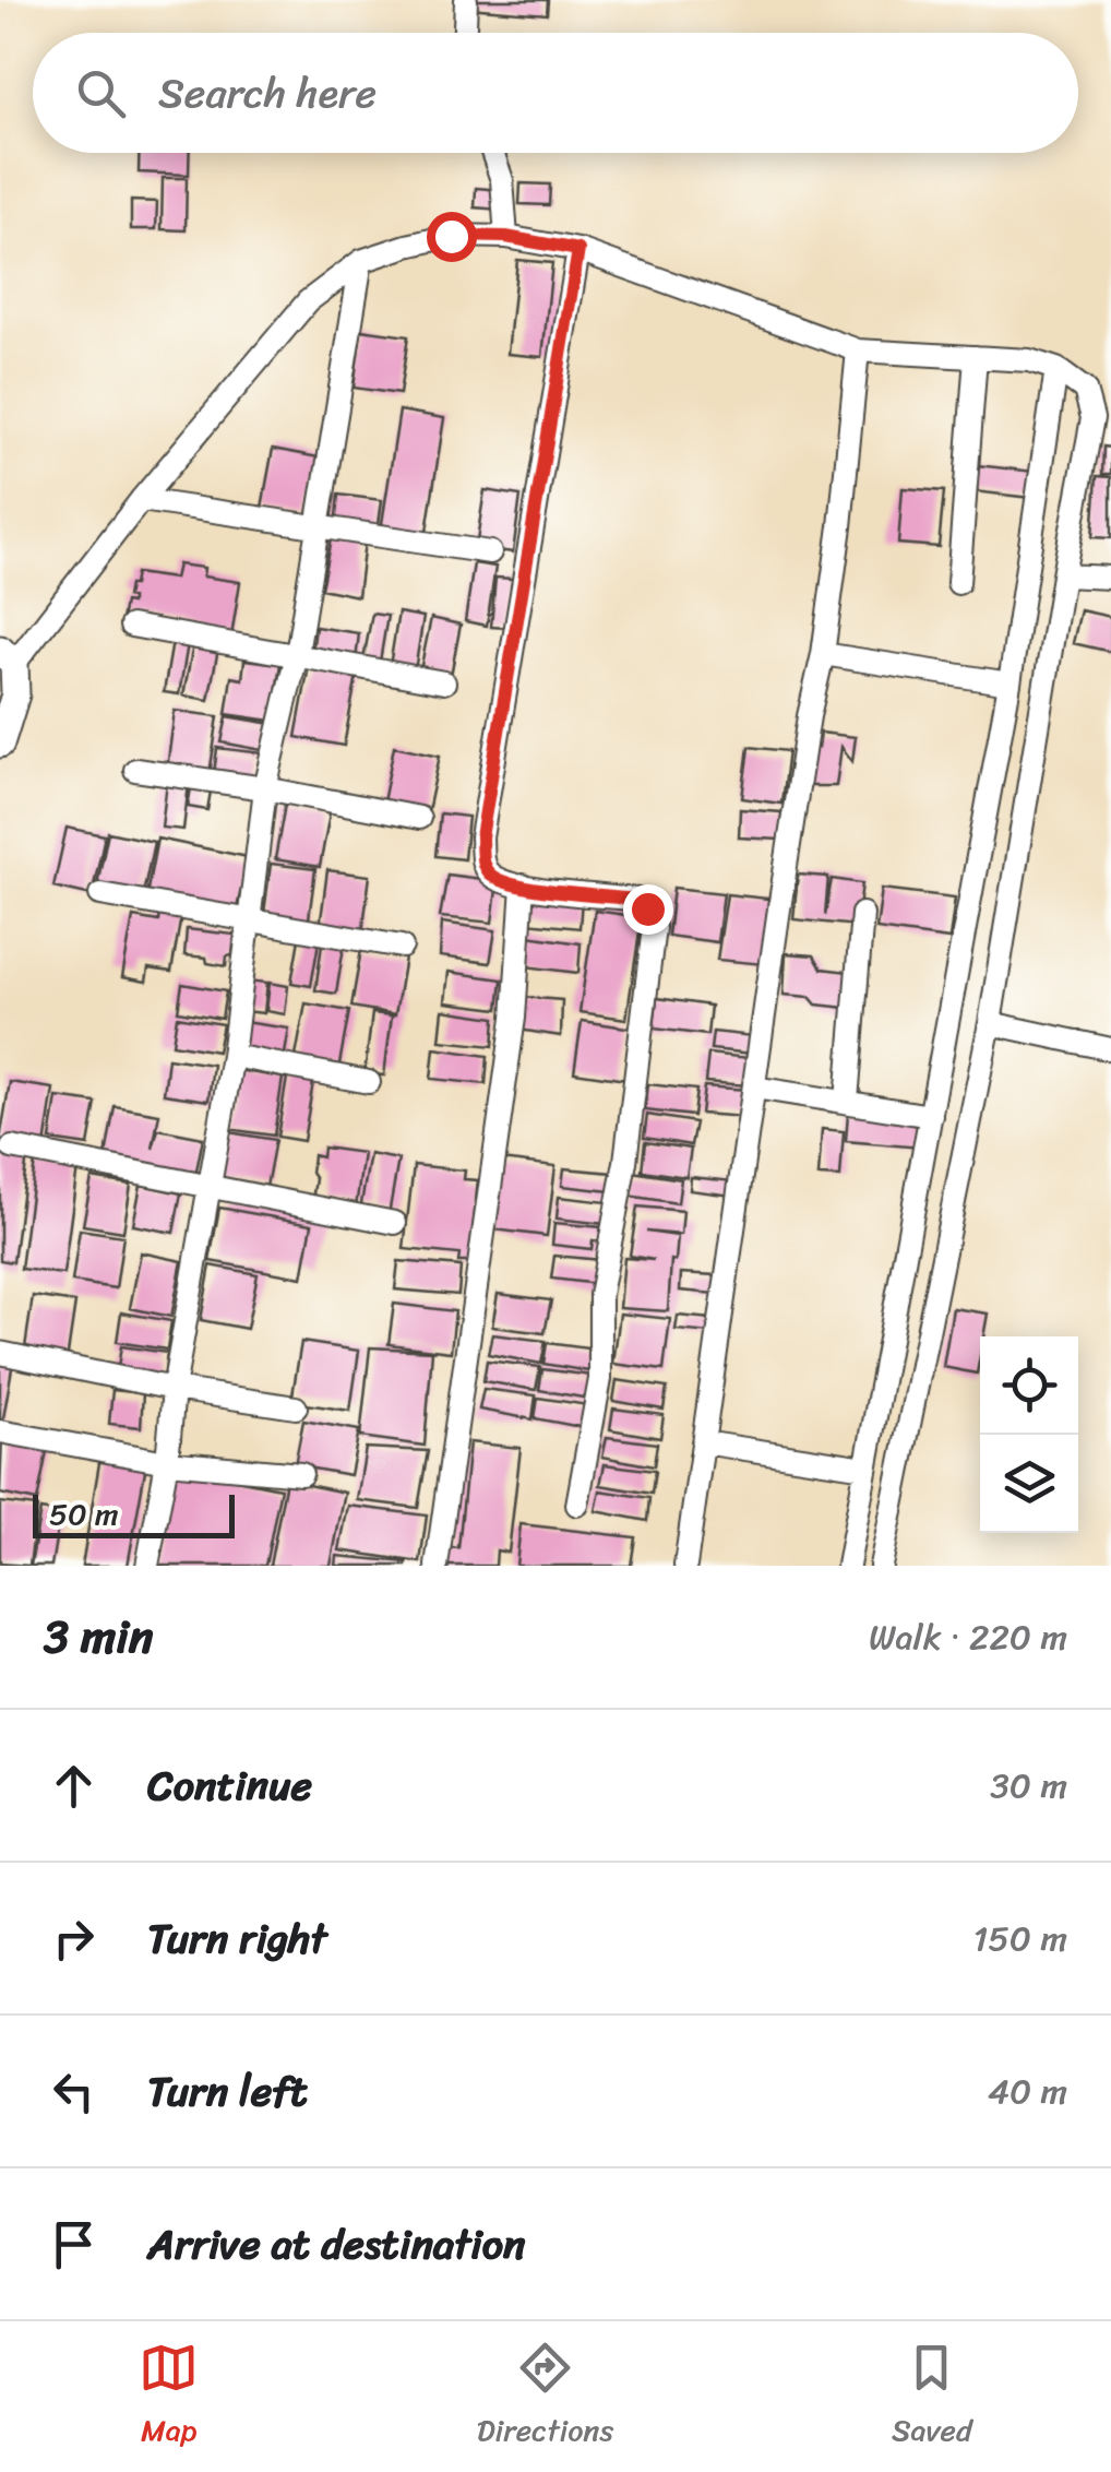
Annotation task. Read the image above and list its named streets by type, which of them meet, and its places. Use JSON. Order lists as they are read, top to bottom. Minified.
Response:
{"scale_bar":"50 m","page":{"search":"Search here","scale":"50 m","heading":["3 min","Walk · 220 m"],"list":[["Continue","30 m"],["Turn right","150 m"],["Turn left","40 m"],"Arrive at destination"],"nav":["Map","Directions","Saved"]}}
